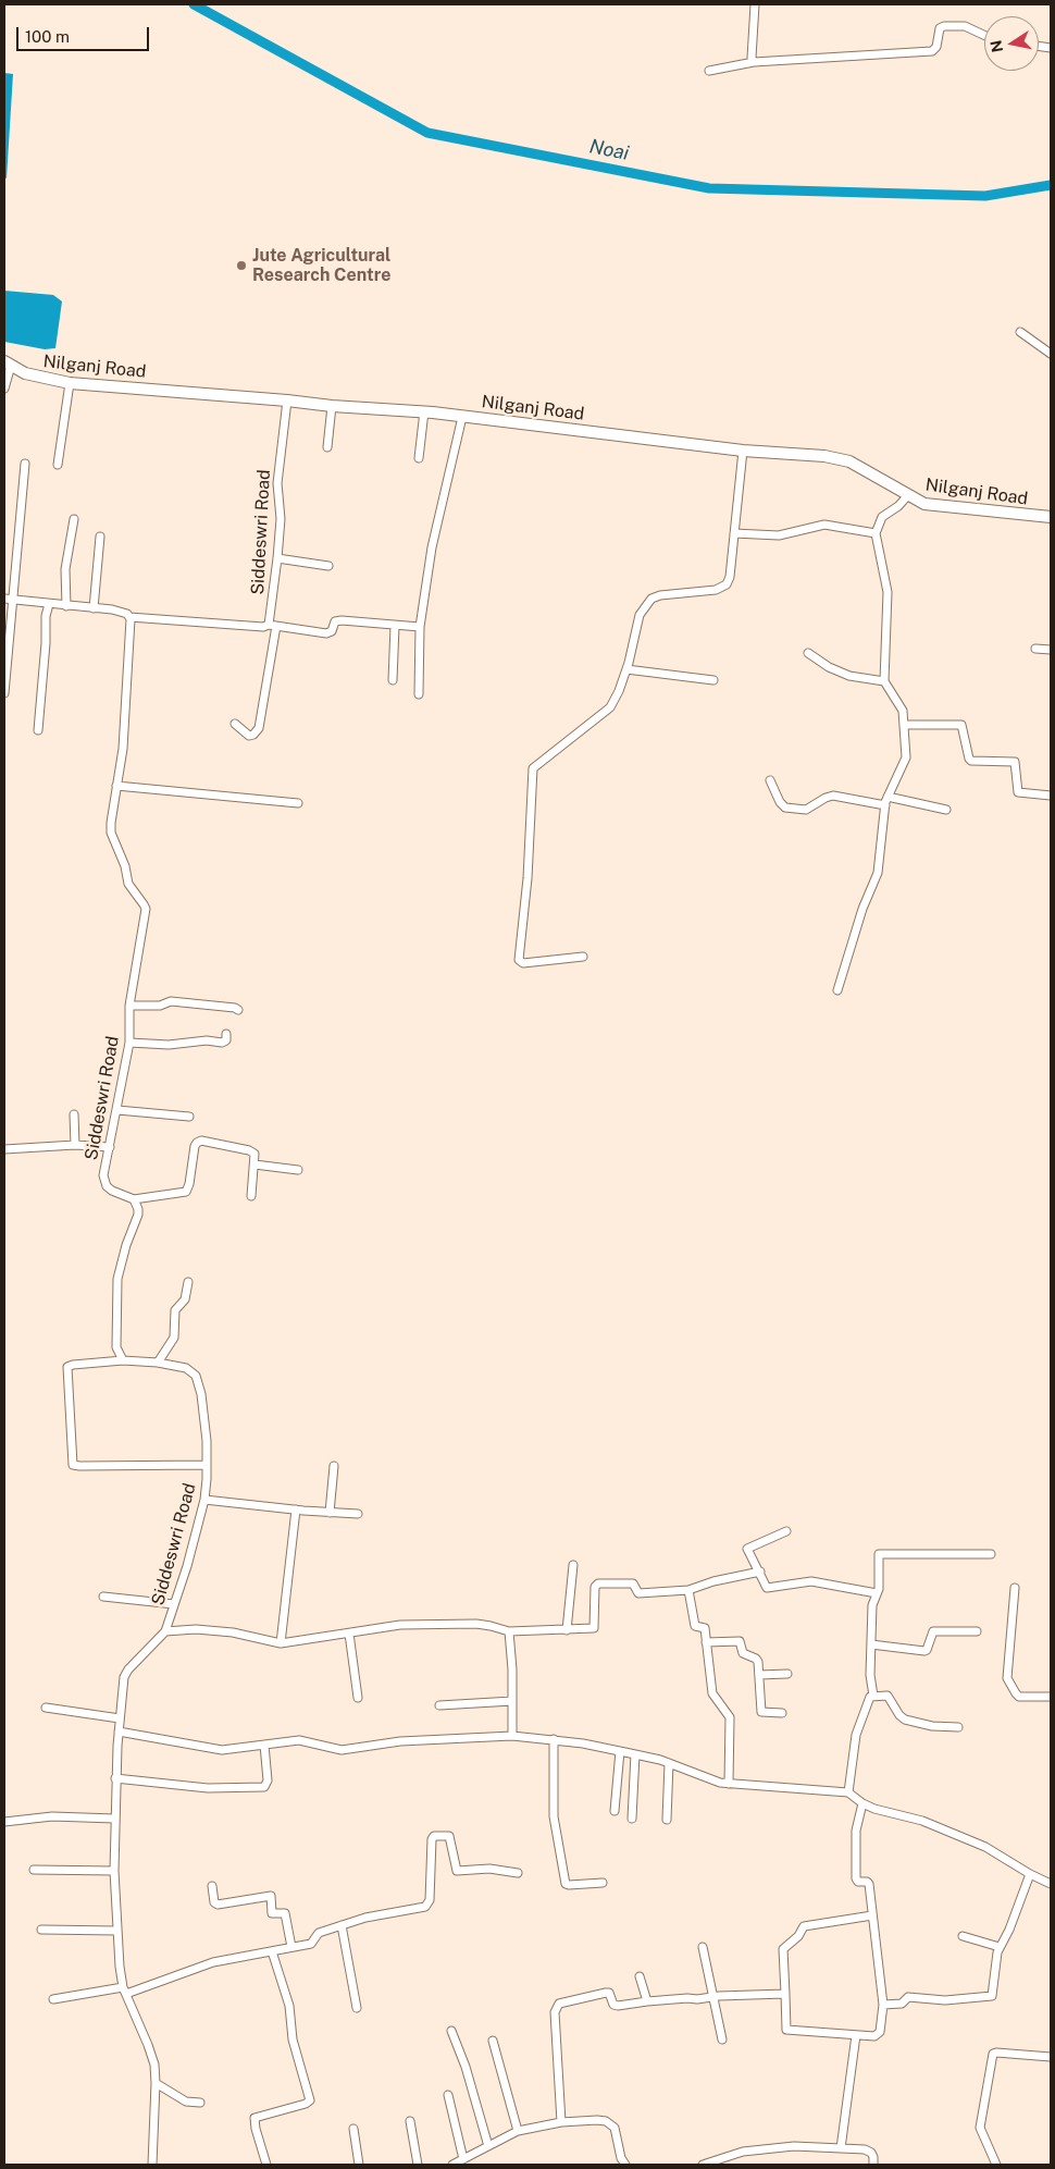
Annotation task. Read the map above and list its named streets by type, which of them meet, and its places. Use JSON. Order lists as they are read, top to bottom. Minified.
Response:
{"streets":{"street":["Nilganj Road","Siddeswri Road"]},"crossings":[["Nilganj Road","Siddeswri Road"]],"water":["Noai"],"places":["Jute Agricultural Research Centre"],"scale_bar":"100 m","north":"left"}
